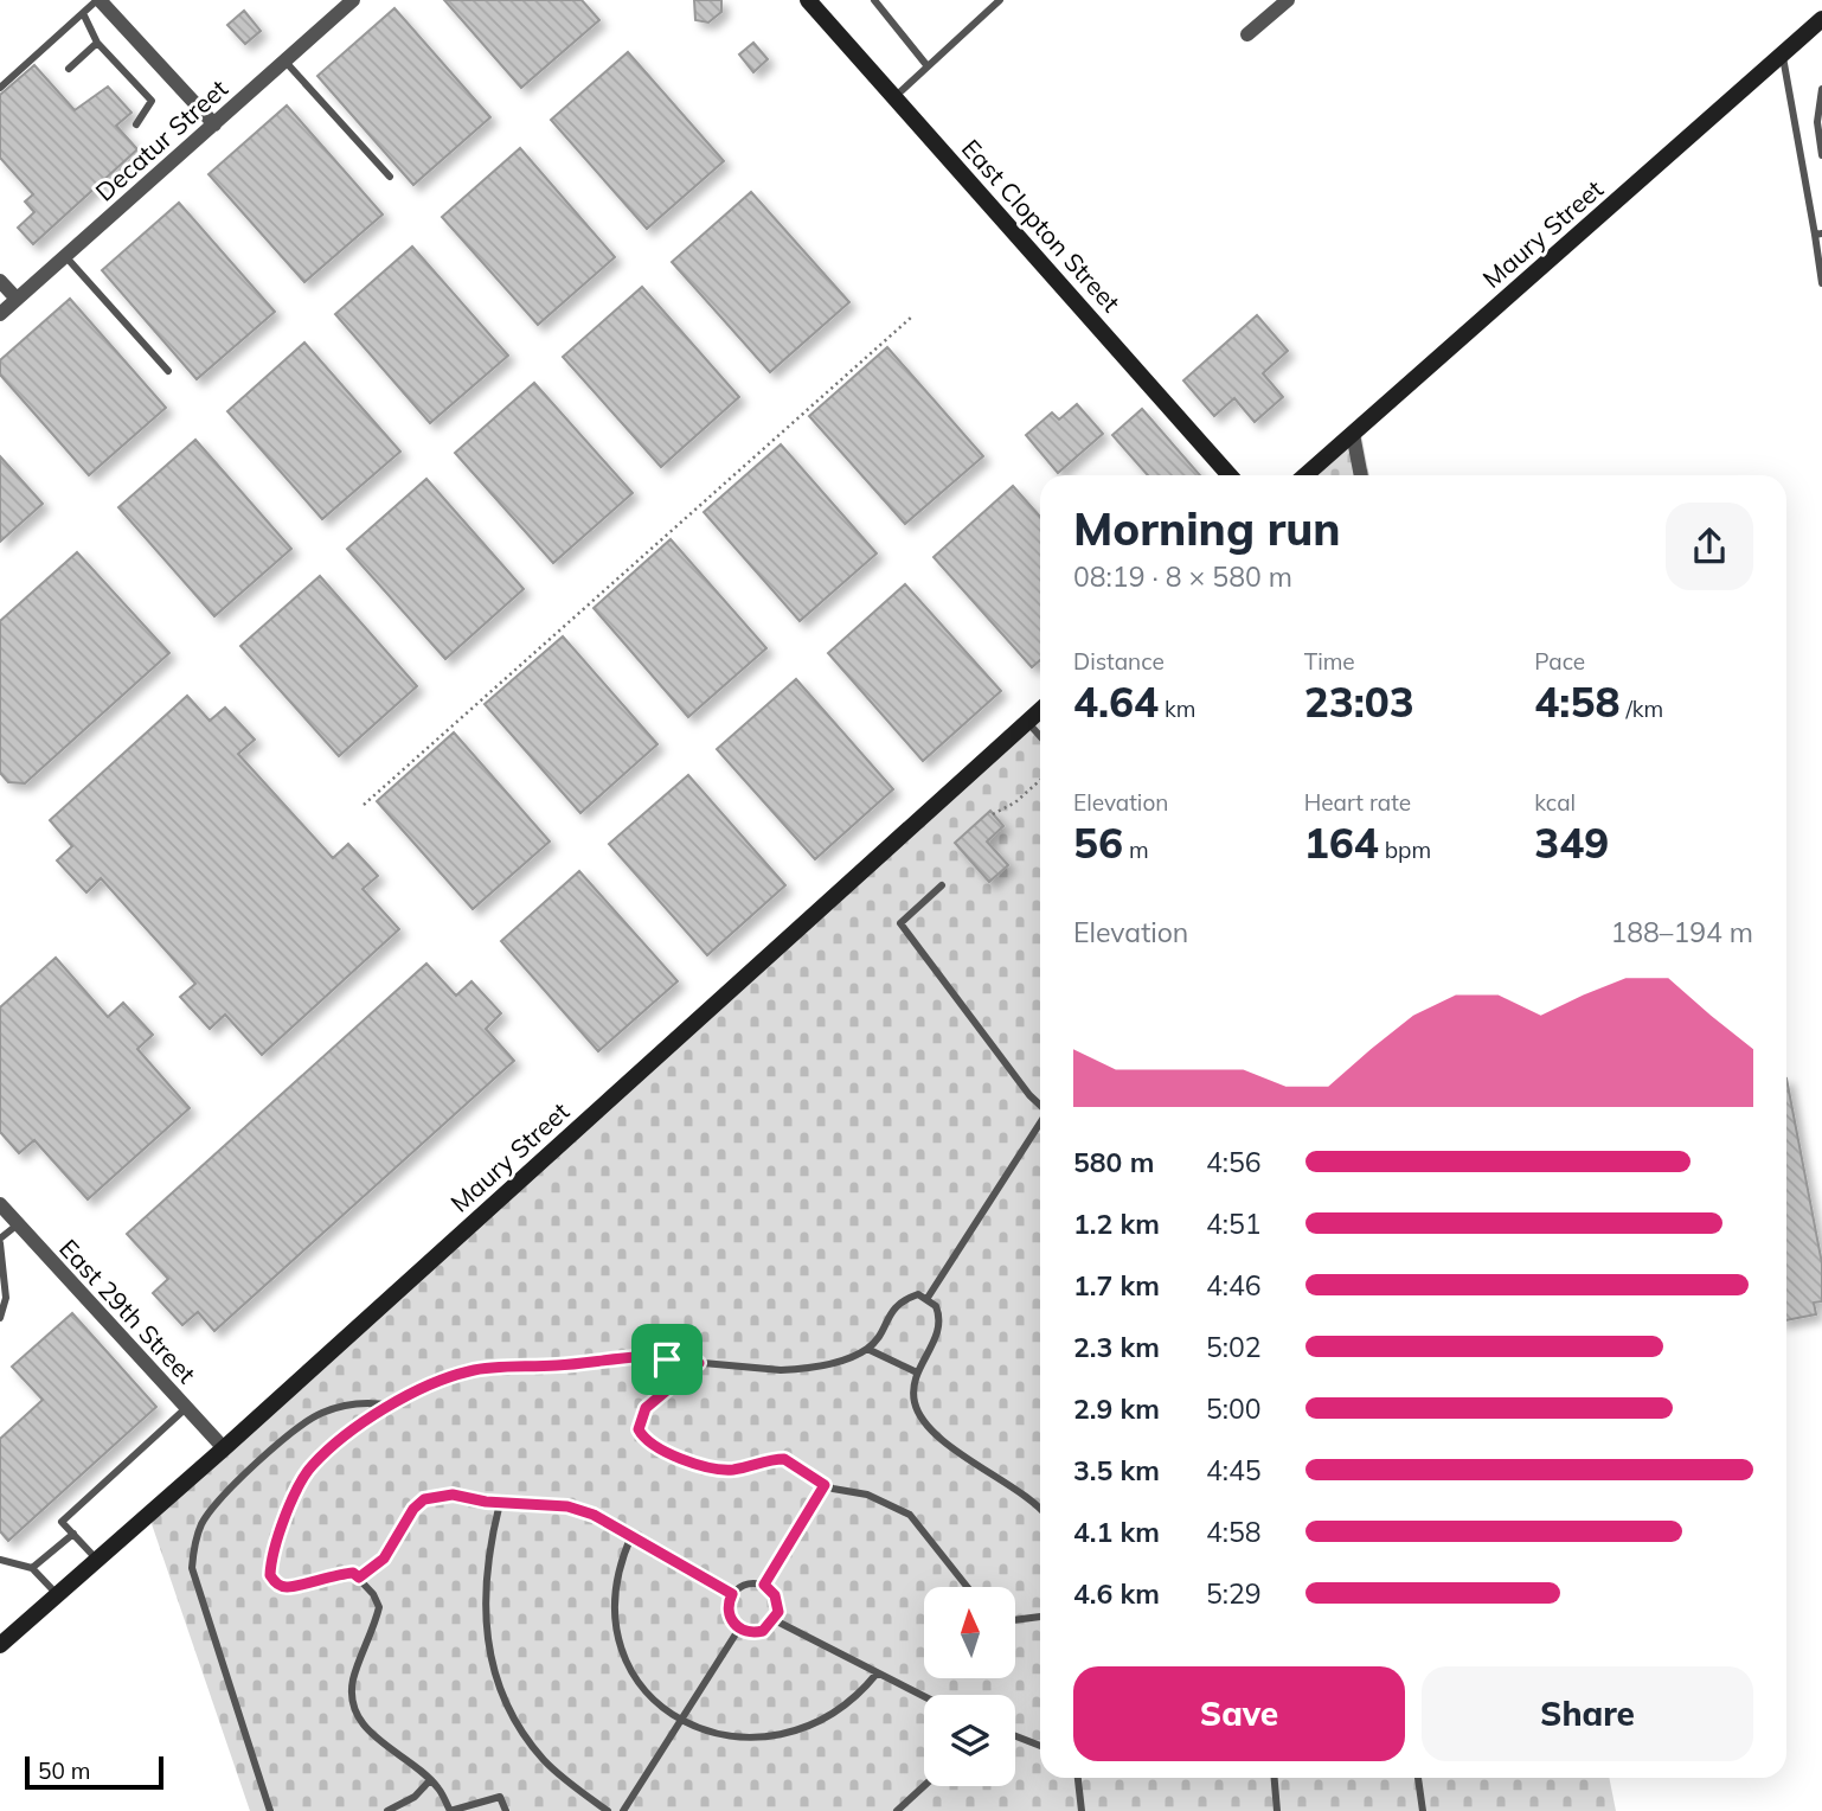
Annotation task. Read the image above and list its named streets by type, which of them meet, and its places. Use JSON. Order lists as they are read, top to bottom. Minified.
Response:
{"streets":{"street":["Decatur Street","East Clopton Street","Maury Street","East 29th Street"]},"crossings":[["Maury Street","East 29th Street"]],"scale_bar":"50 m","north":"top","page":{"heading":["Morning run","08:19 · 8 × 580 m"],"stats":[["Distance","4.64 km"],["Time","23:03"],["Pace","4:58 /km"],["Elevation","56 m"],["Heart rate","164 bpm"],["kcal","349"]],"chart":["Elevation","188–194 m"],"list":[{"name":"580 m","note":"4:56"},{"name":"1.2 km","note":"4:51"},{"name":"1.7 km","note":"4:46"},{"name":"2.3 km","note":"5:02"},{"name":"2.9 km","note":"5:00"},{"name":"3.5 km","note":"4:45"},{"name":"4.1 km","note":"4:58"},{"name":"4.6 km","note":"5:29"}],"buttons":["Save","Share"],"scale":"50 m"}}
